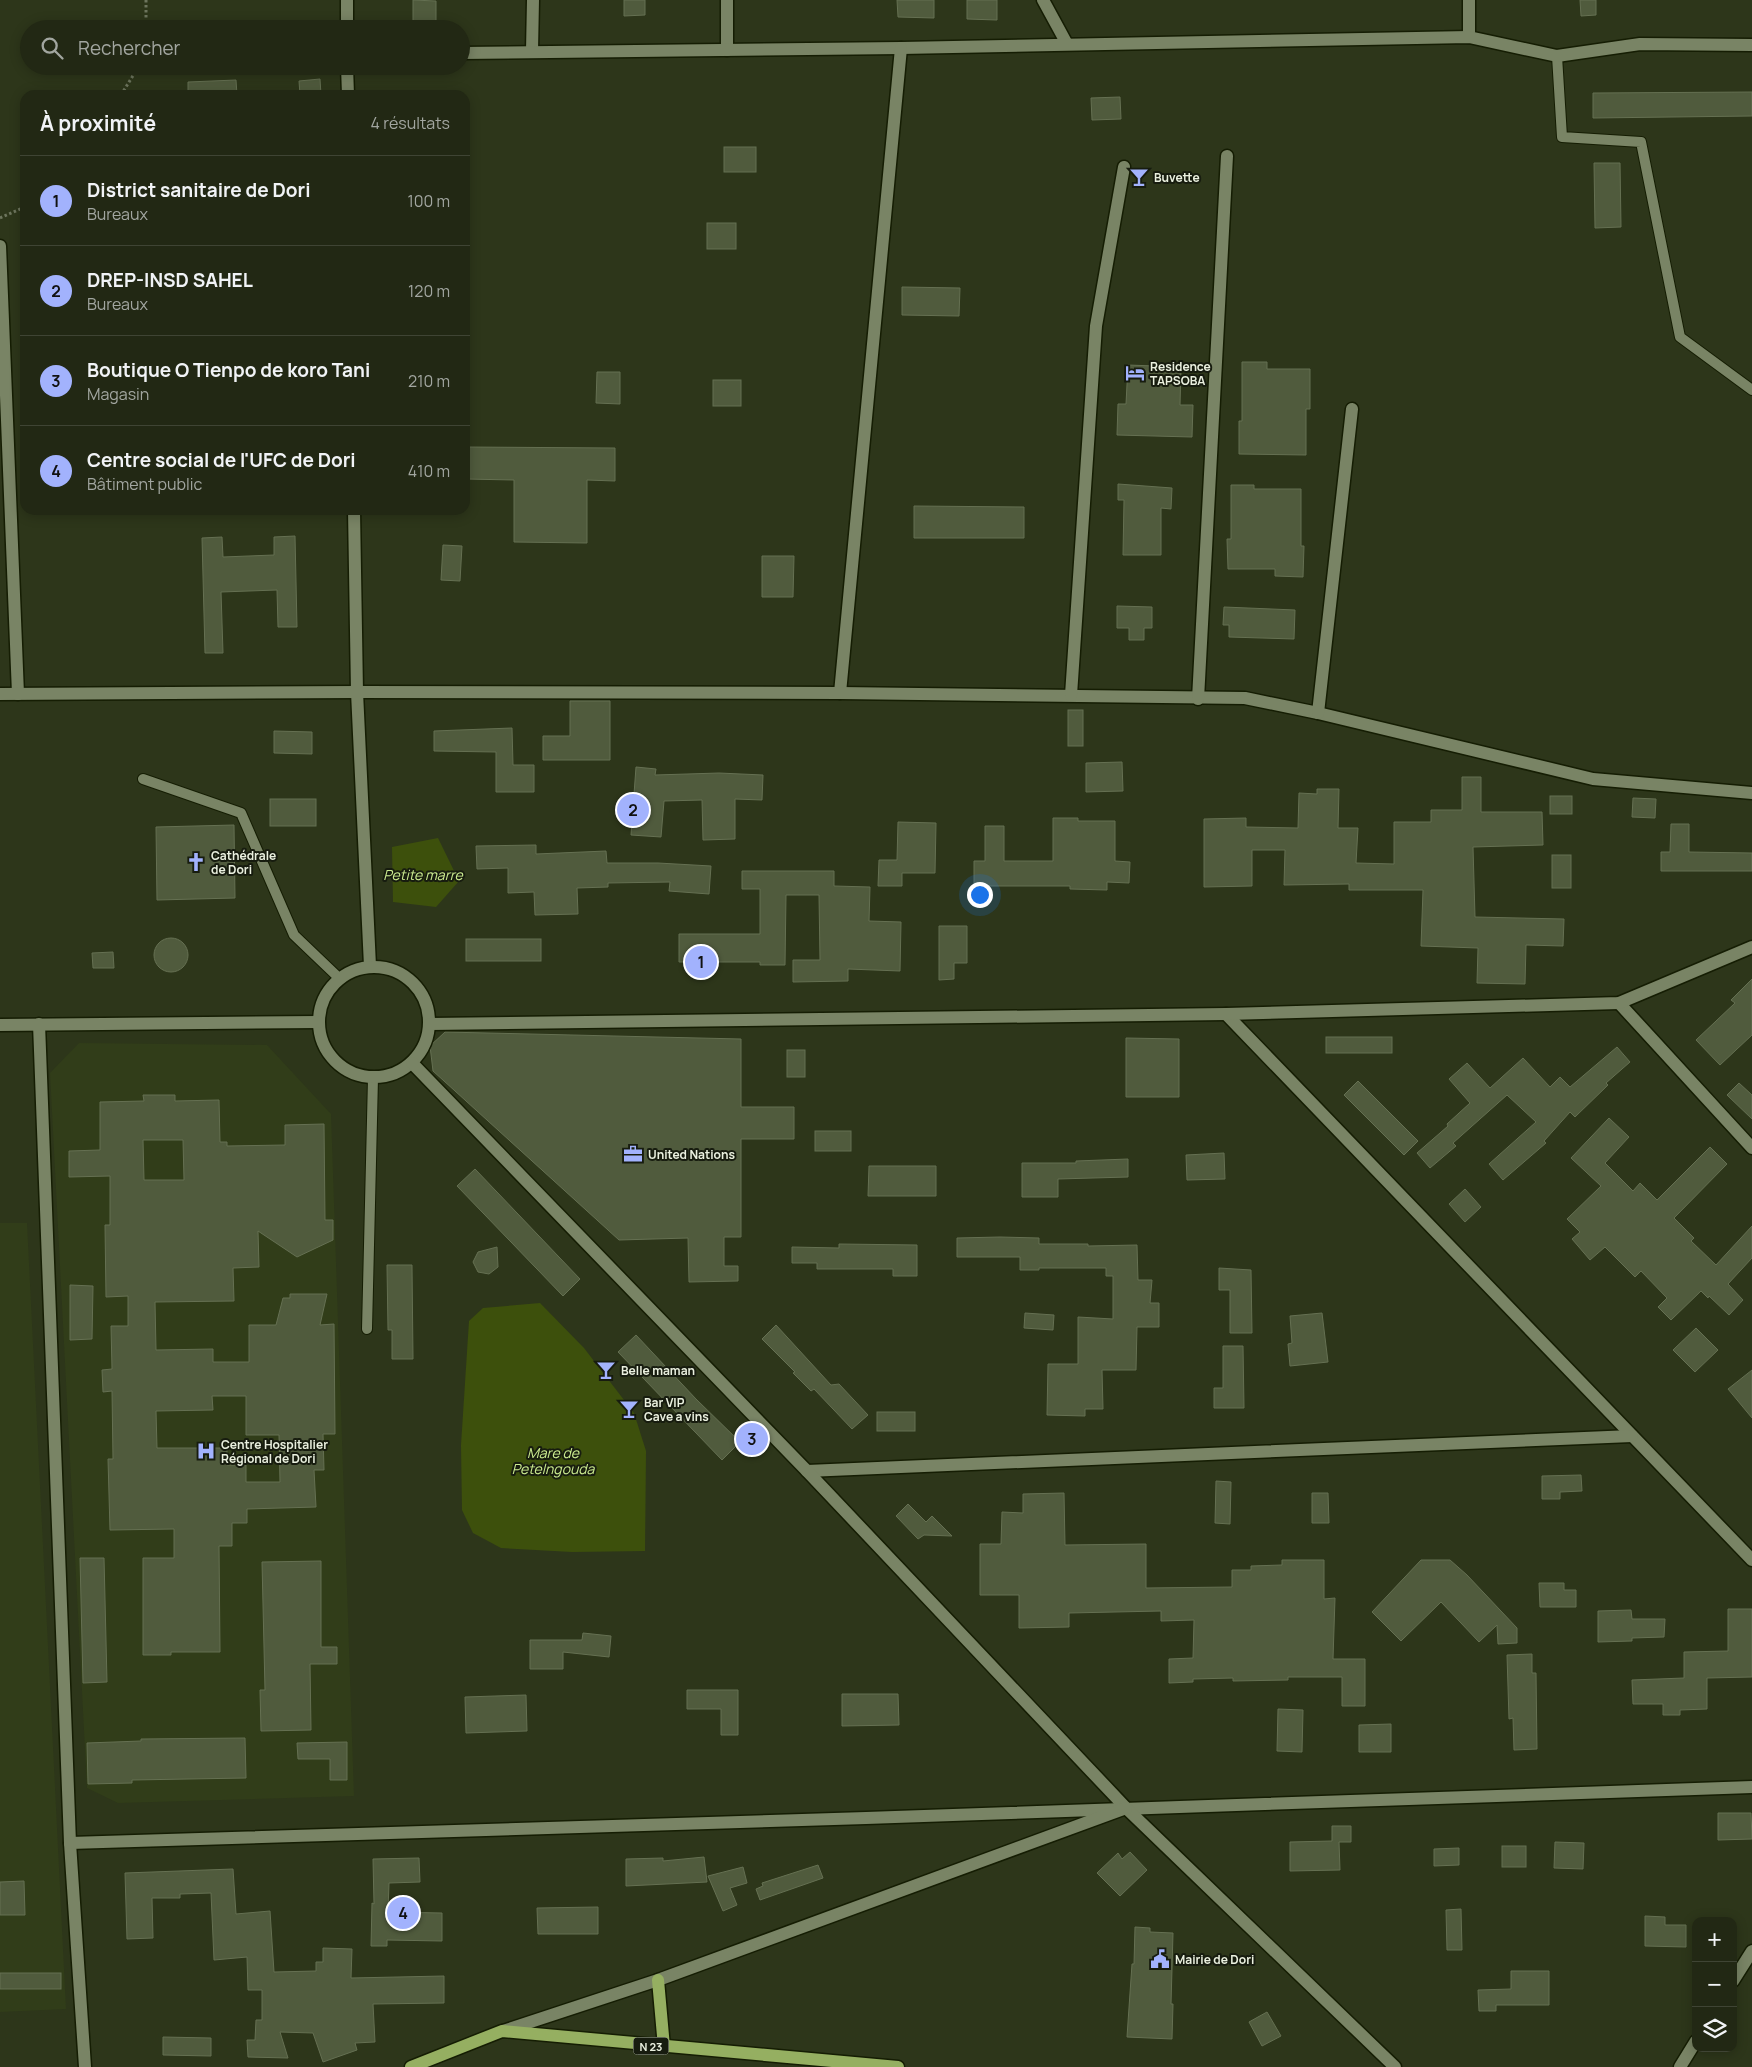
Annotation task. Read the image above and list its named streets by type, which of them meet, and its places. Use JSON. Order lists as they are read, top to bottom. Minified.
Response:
{"streets":{"main road":["N 23"]},"water":["Petite marre","Mare de Petelngouda"],"places":{"bar":["Buvette","Belle maman","Bar VIP Cave a vins"],"hotel":["Residence TAPSOBA"],"church":["Cathédrale de Dori"],"office":["United Nations"],"hospital":["Centre Hospitalier Régional de Dori"],"public building":["Mairie de Dori"]},"page":{"search":"Rechercher","heading":["À proximité","4 résultats"],"list":[{"mark":"1","name":"District sanitaire de Dori","note":"Bureaux","value":"100 m"},{"mark":"2","name":"DREP-INSD SAHEL","note":"Bureaux","value":"120 m"},{"mark":"3","name":"Boutique O Tienpo de koro Tani","note":"Magasin","value":"210 m"},{"mark":"4","name":"Centre social de l'UFC de Dori","note":"Bâtiment public","value":"410 m"}],"pins":["2","1","3","4"],"map_buttons":["+","−"]}}
